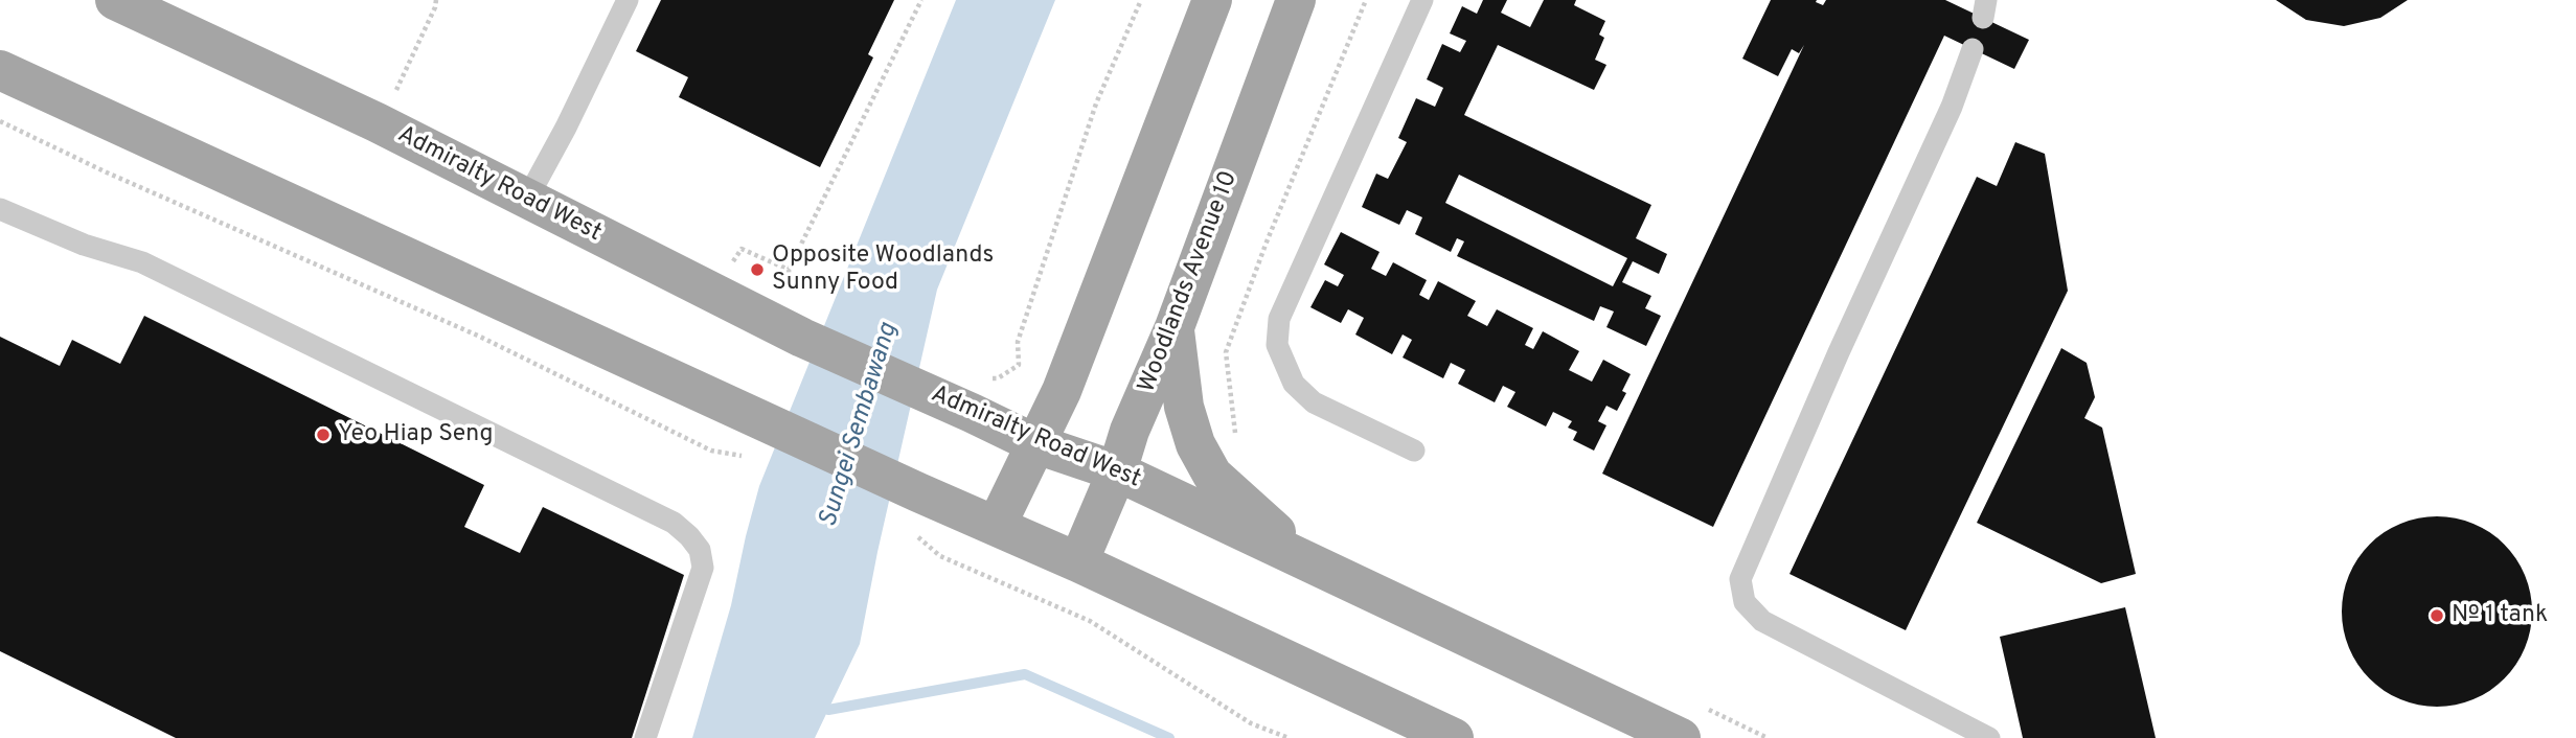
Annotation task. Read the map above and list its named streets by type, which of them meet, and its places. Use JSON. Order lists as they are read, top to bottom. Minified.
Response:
{"streets":{"main road":["Admiralty Road West","Woodlands Avenue 10"]},"crossings":[["Admiralty Road West","Woodlands Avenue 10"]],"water":["Sungei Sembawang"],"places":["Opposite Woodlands Sunny Food","Yeo Hiap Seng","№ 1 tank"]}
